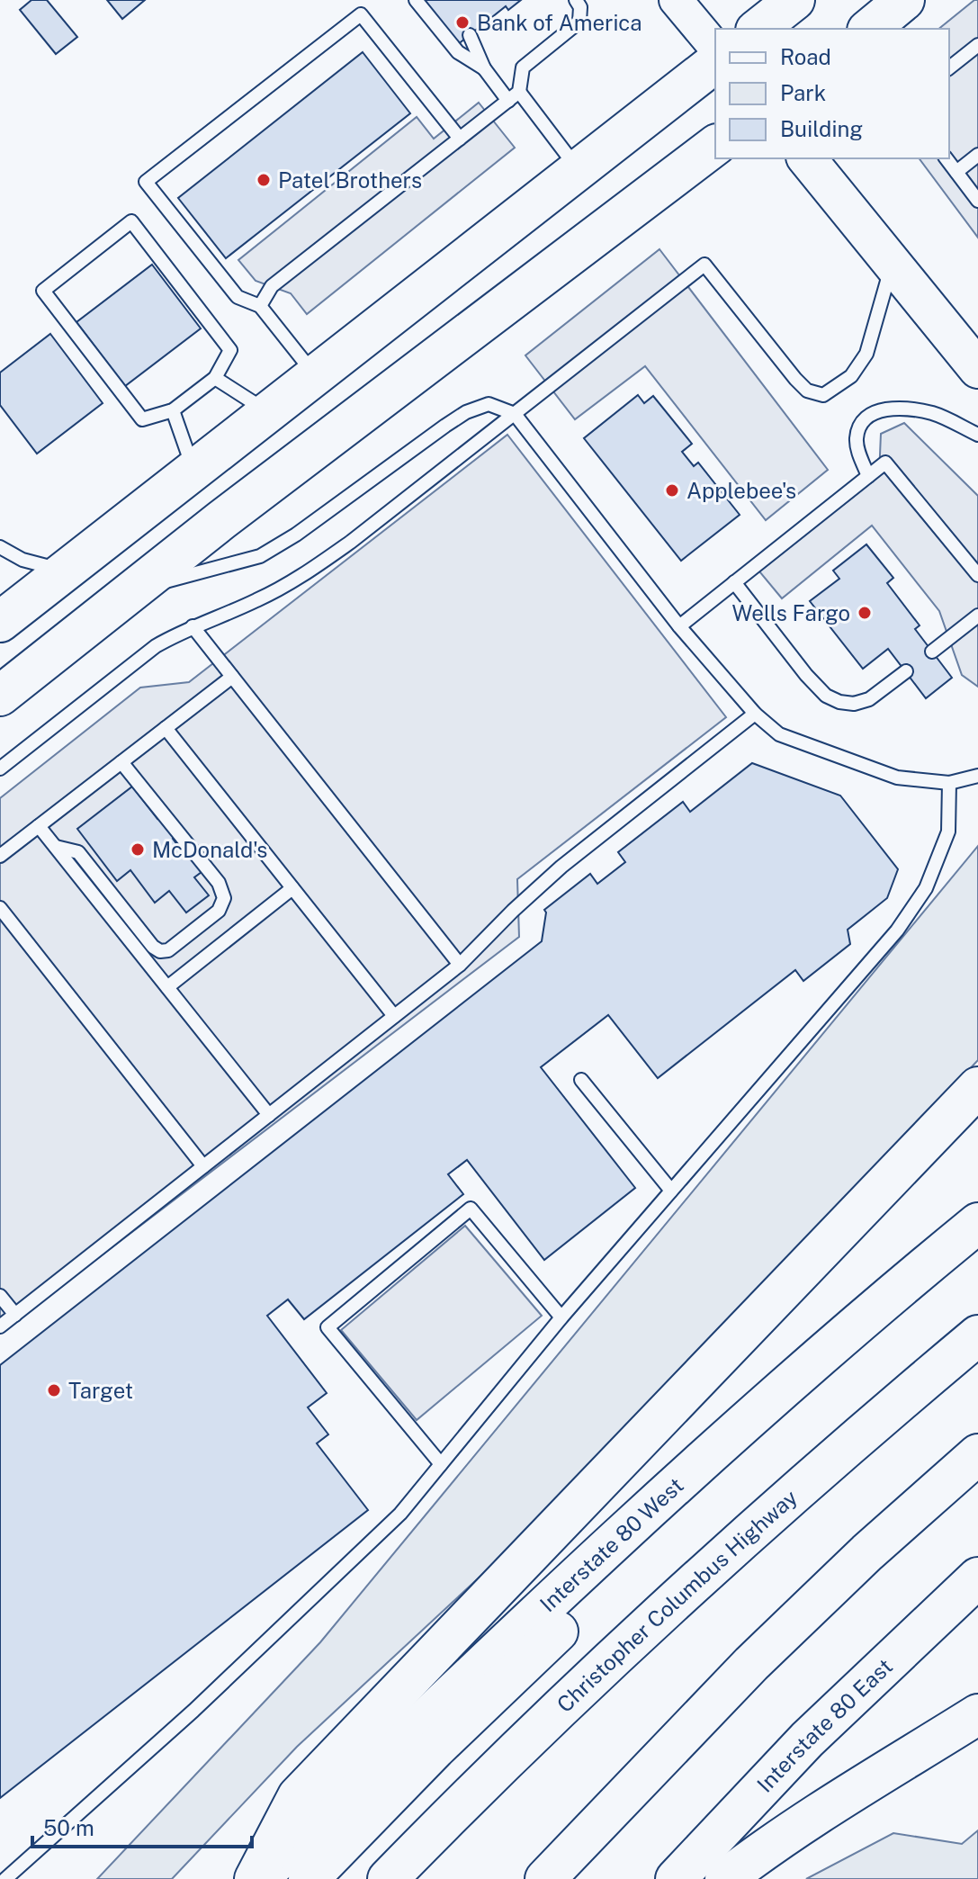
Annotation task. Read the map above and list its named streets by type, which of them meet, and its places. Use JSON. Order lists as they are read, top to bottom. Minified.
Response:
{"streets":{"highway":["Interstate 80 West","Christopher Columbus Highway","Interstate 80 East"]},"places":["Bank of America","Patel Brothers","Applebee's","Wells Fargo","McDonald's","Target"],"legend":["Road","Park","Building"],"scale_bar":"50 m"}
